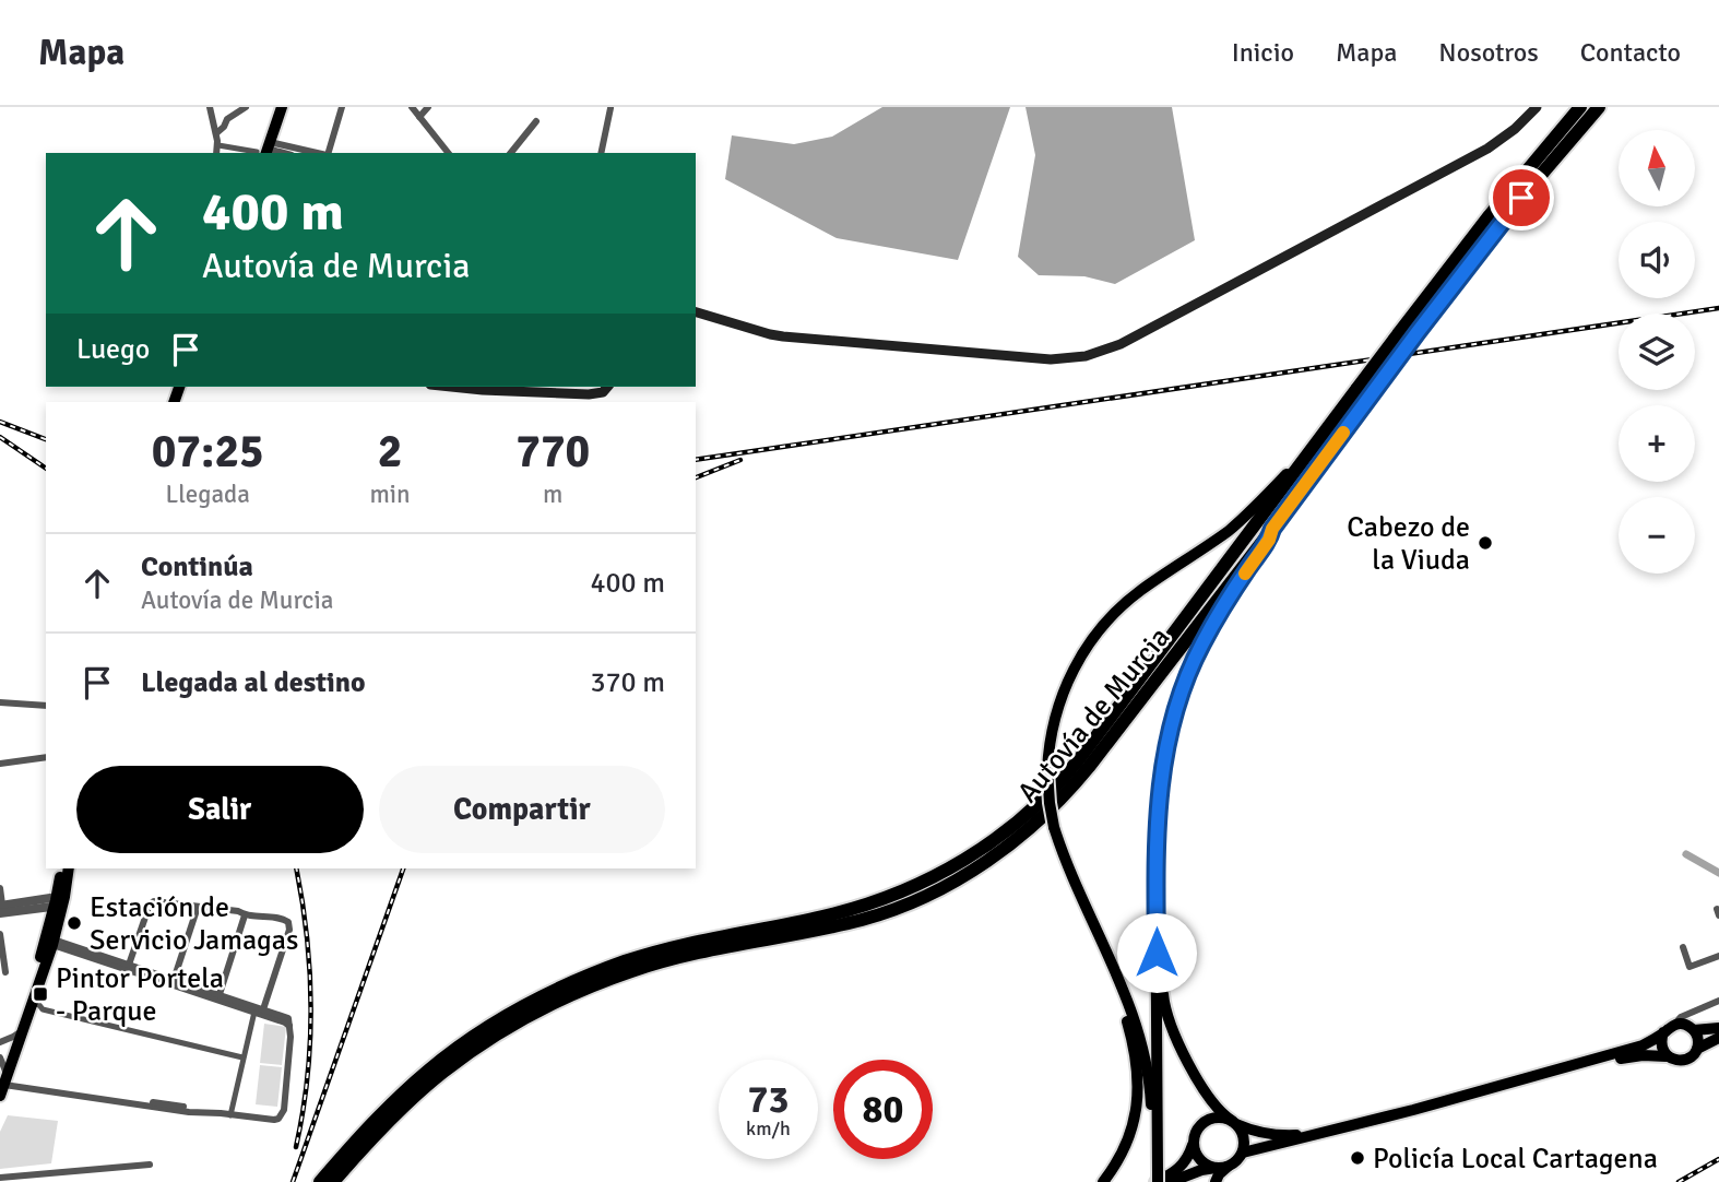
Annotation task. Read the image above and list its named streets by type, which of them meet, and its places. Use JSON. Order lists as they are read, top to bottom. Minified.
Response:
{"streets":{"highway":["Autovía de Murcia"]},"places":{"other":["Cabezo de la Viuda","Estación de Servicio Jamagas","Policía Local Cartagena"],"transit":["Pintor Portela - Parque"]},"north":"top","page":{"header":"Mapa","nav":["Inicio","Mapa","Nosotros","Contacto"],"map_buttons":["+","−"],"turn":["400 m","Autovía de Murcia"],"then":"Luego","eta":["07:25","Llegada","2","min","770","m"],"list":[{"name":"Continúa","note":"Autovía de Murcia","value":"400 m"},{"name":"Llegada al destino","value":"370 m"}],"buttons":["Salir","Compartir"],"speed":"73 km/h","limit":"80"}}
